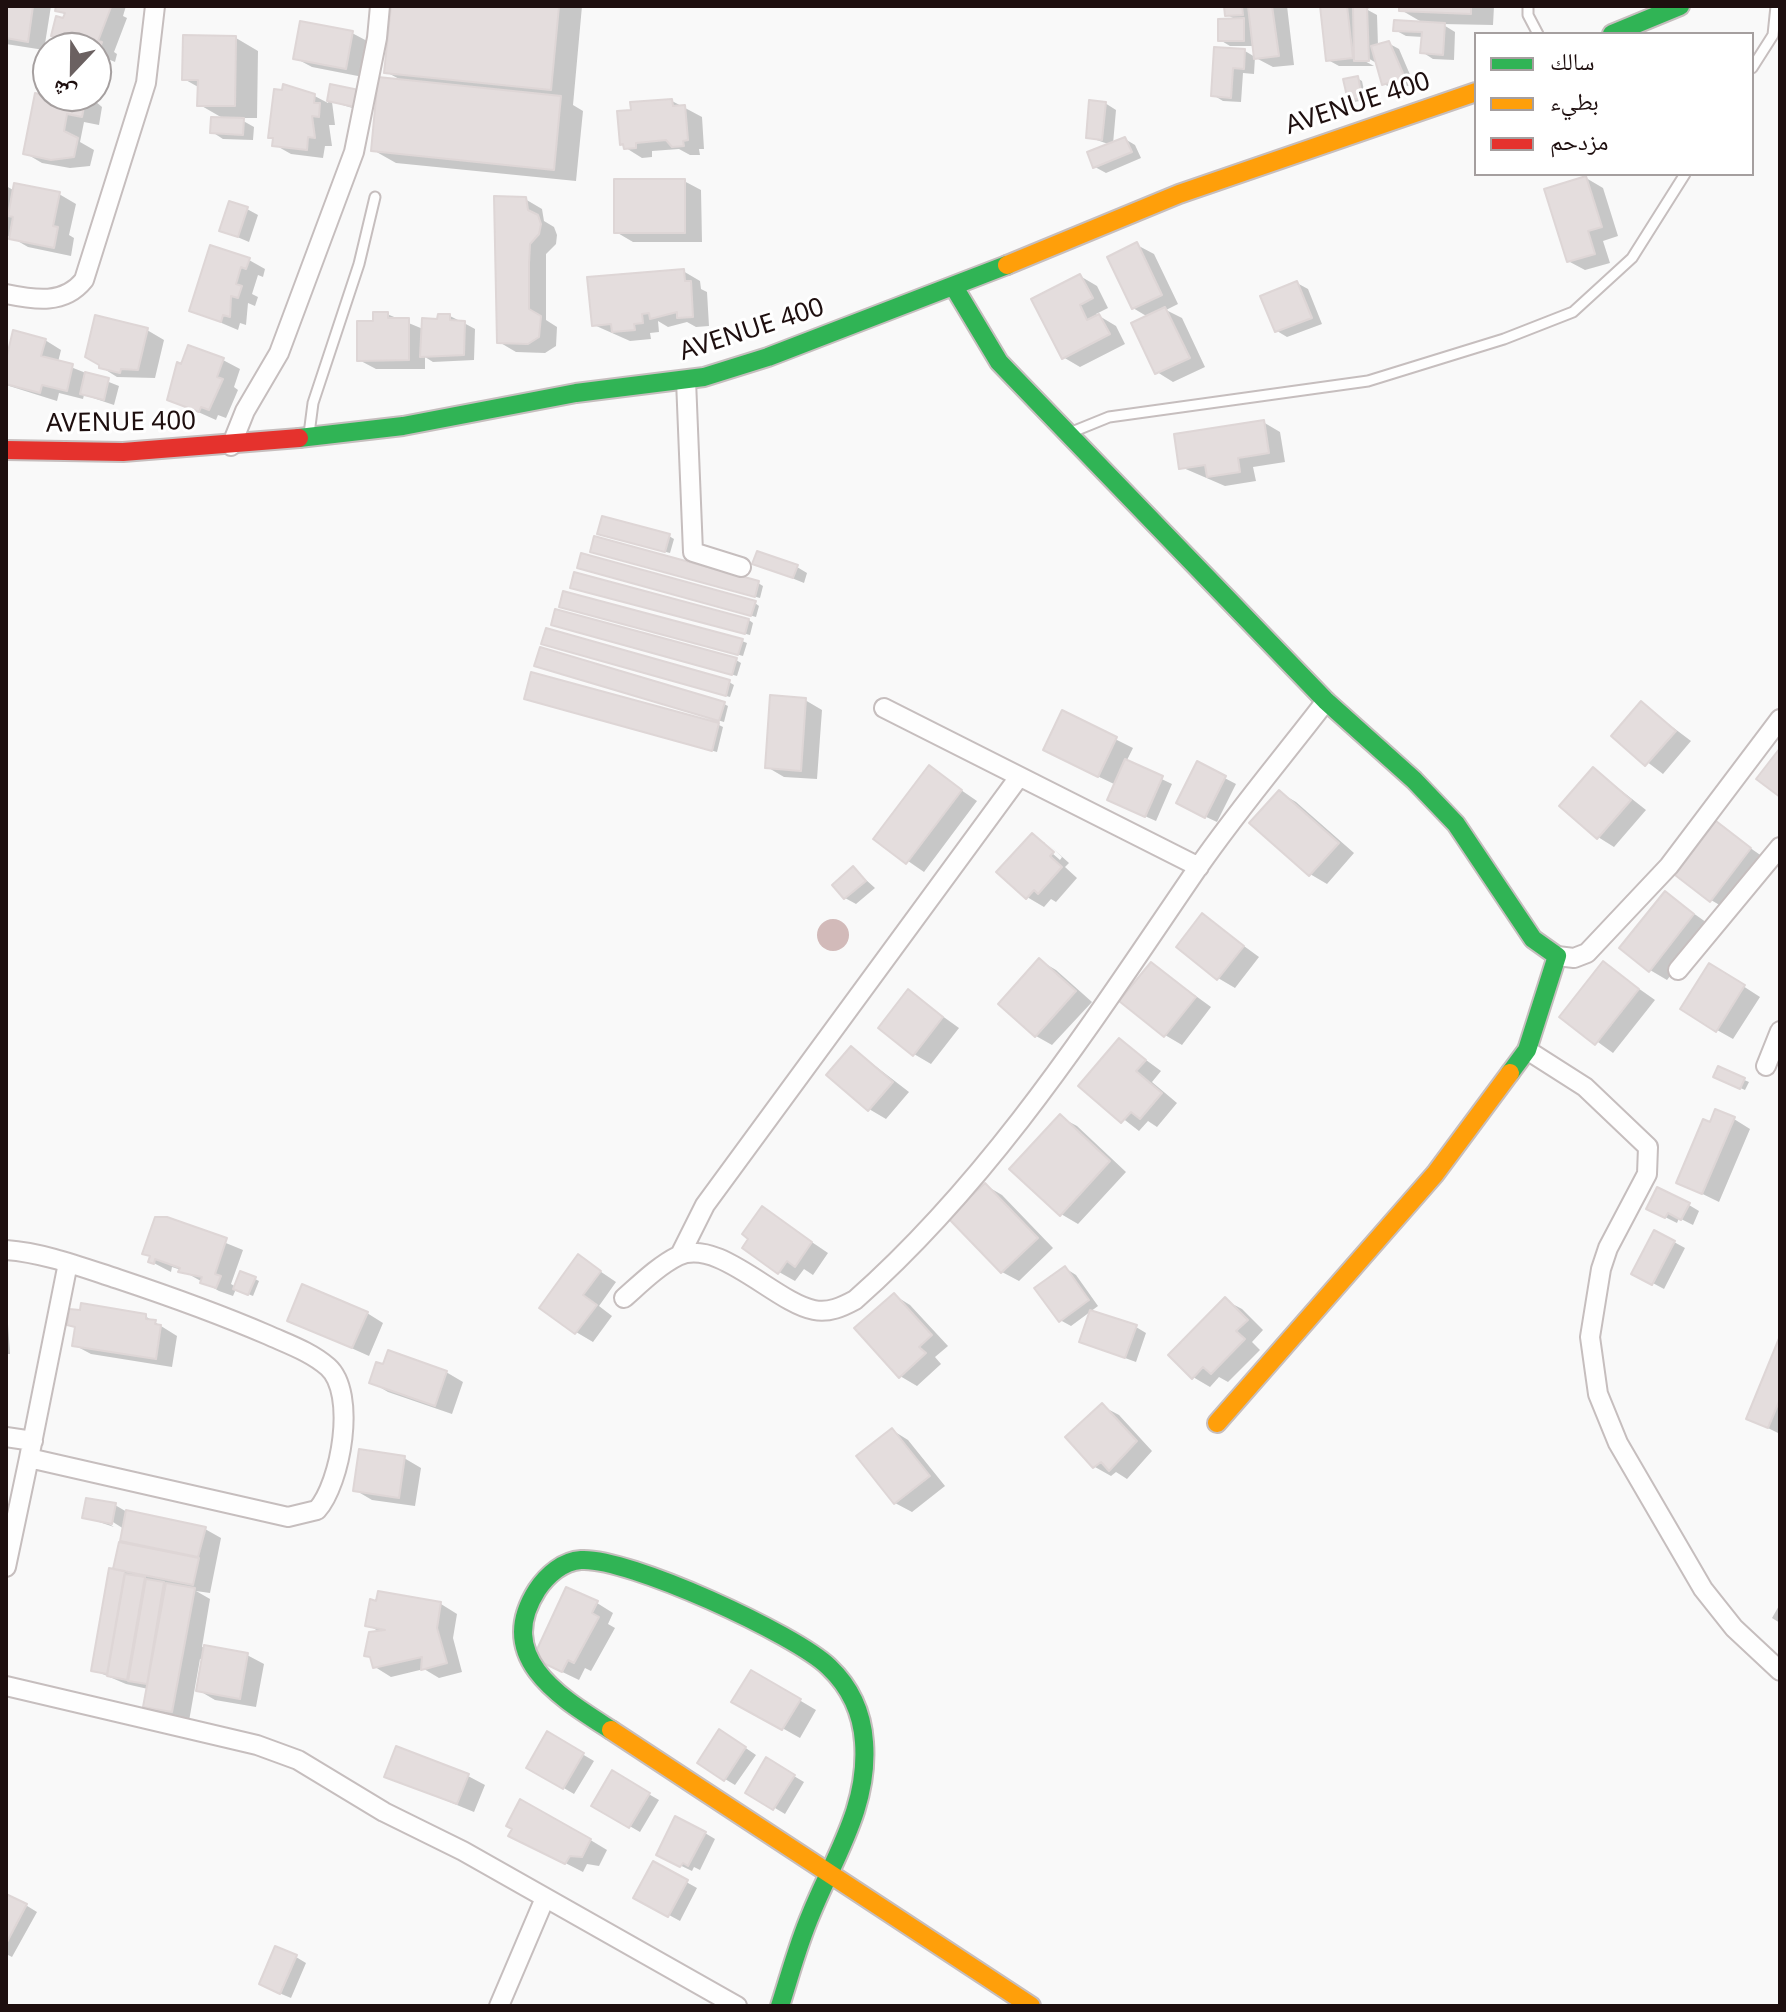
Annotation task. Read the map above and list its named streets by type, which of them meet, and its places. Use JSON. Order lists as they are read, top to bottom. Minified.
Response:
{"streets":{"street":["AVENUE 400"]},"legend":["سالك","بطيء","مزدحم"],"north":"bottom"}
